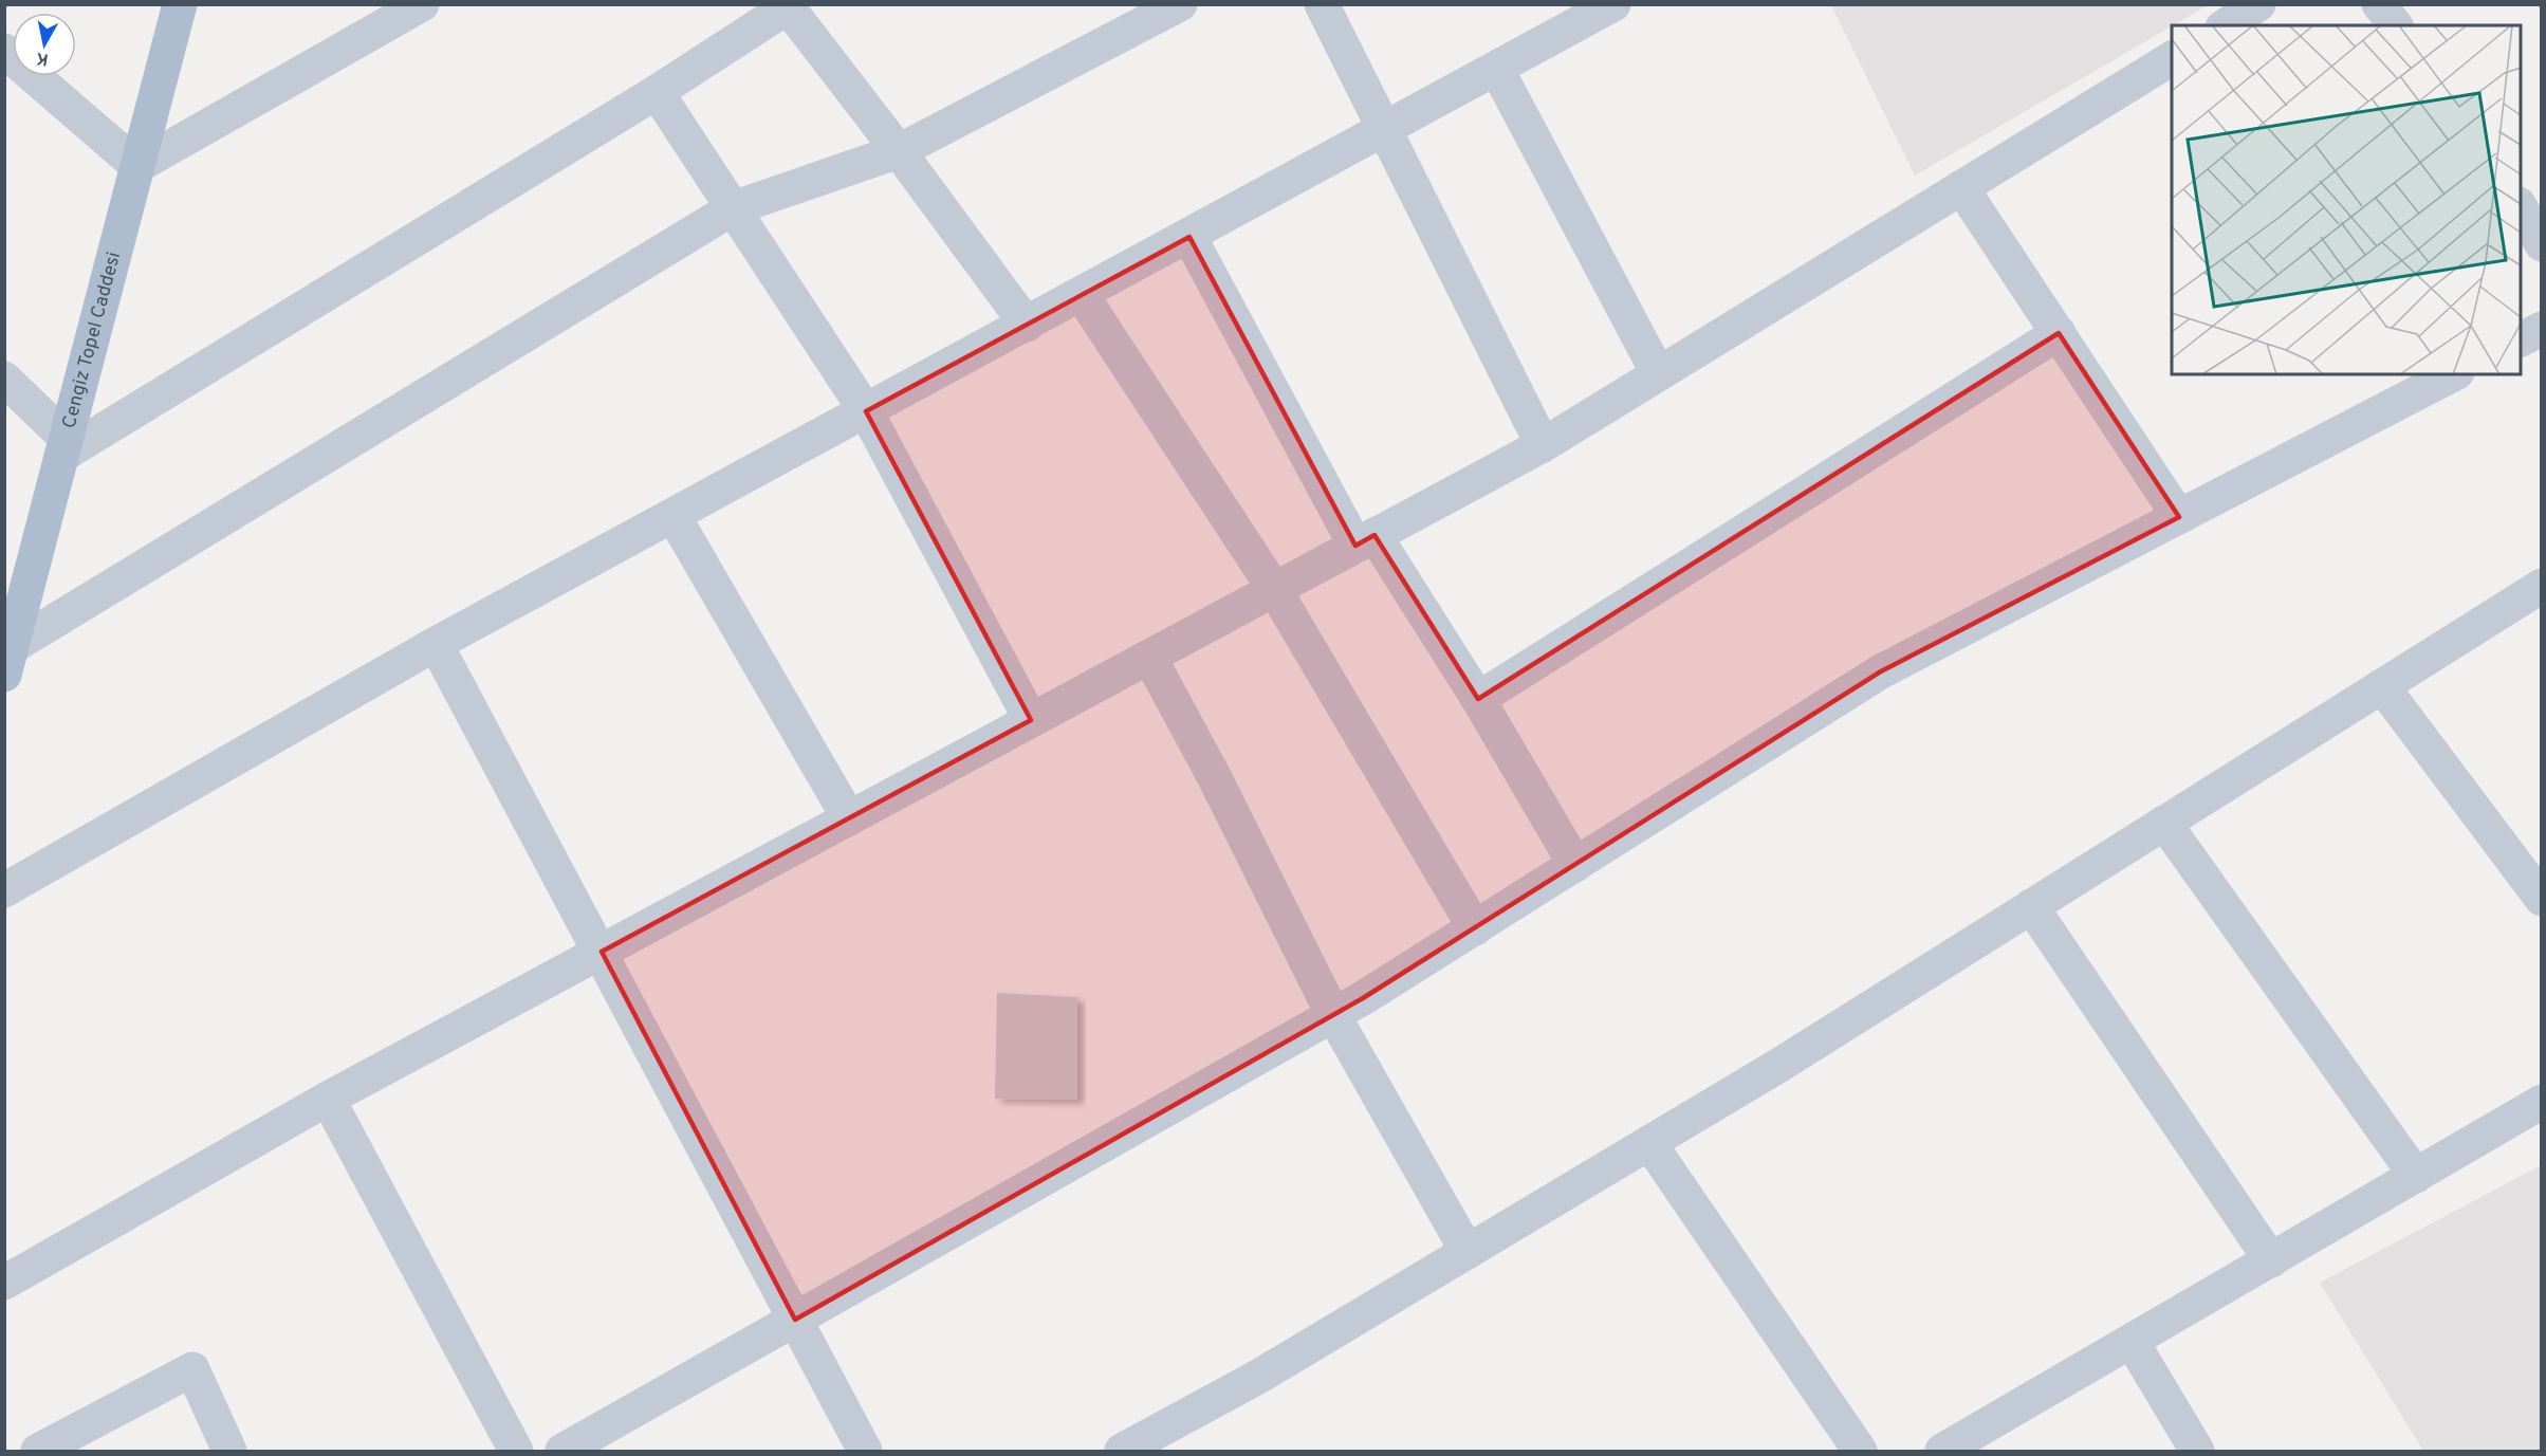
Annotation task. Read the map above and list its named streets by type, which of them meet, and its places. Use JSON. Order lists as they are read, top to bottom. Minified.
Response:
{"streets":{"main road":["Cengiz Topel Caddesi"]},"north":"bottom"}
